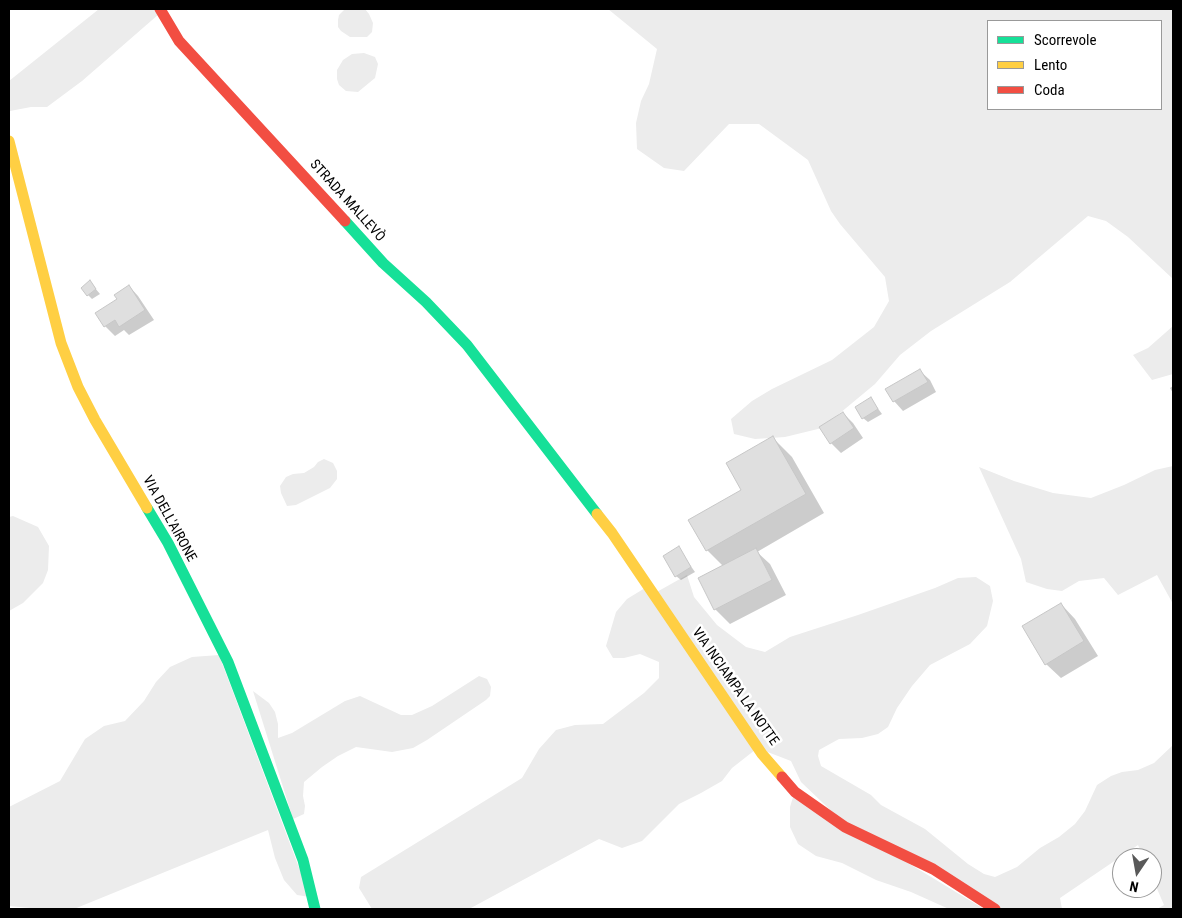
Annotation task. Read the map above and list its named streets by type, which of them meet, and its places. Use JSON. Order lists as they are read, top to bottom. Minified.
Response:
{"streets":{"street":["STRADA MALLEVÒ","VIA DELL'AIRONE","VIA INCIAMPA LA NOTTE"]},"crossings":[["STRADA MALLEVÒ","VIA INCIAMPA LA NOTTE"]],"legend":["Scorrevole","Lento","Coda"],"north":"bottom"}
